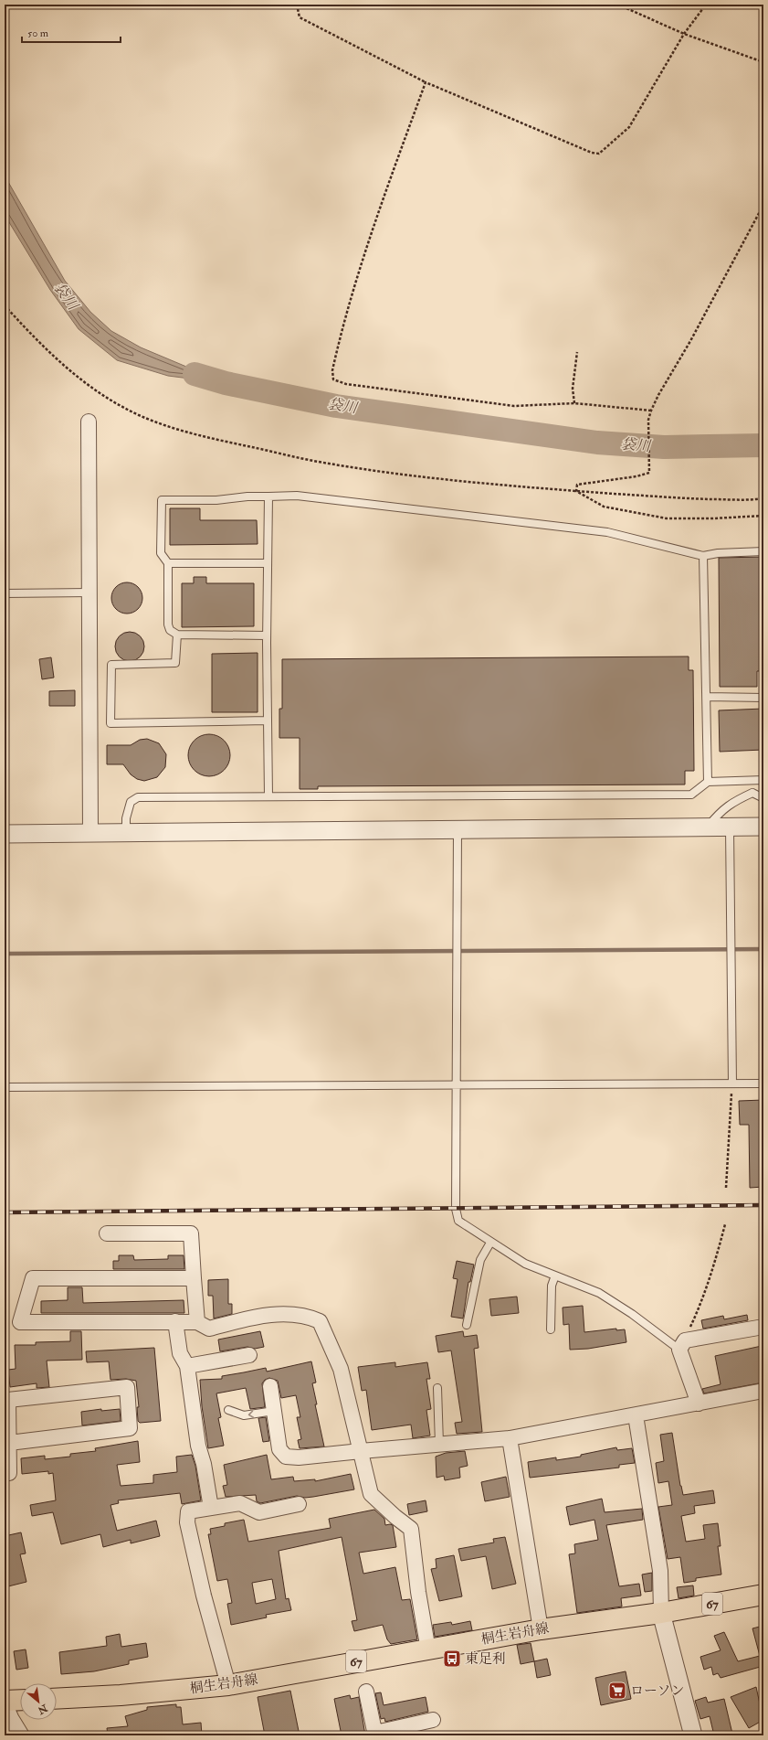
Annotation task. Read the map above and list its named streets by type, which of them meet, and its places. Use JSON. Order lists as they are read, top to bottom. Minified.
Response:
{"streets":{"main road":["67","桐生岩舟線"]},"water":["袋川"],"places":{"bus stop":["東足利"],"supermarket":["ローソン"]},"scale_bar":"50 m","north":"bottom right"}
